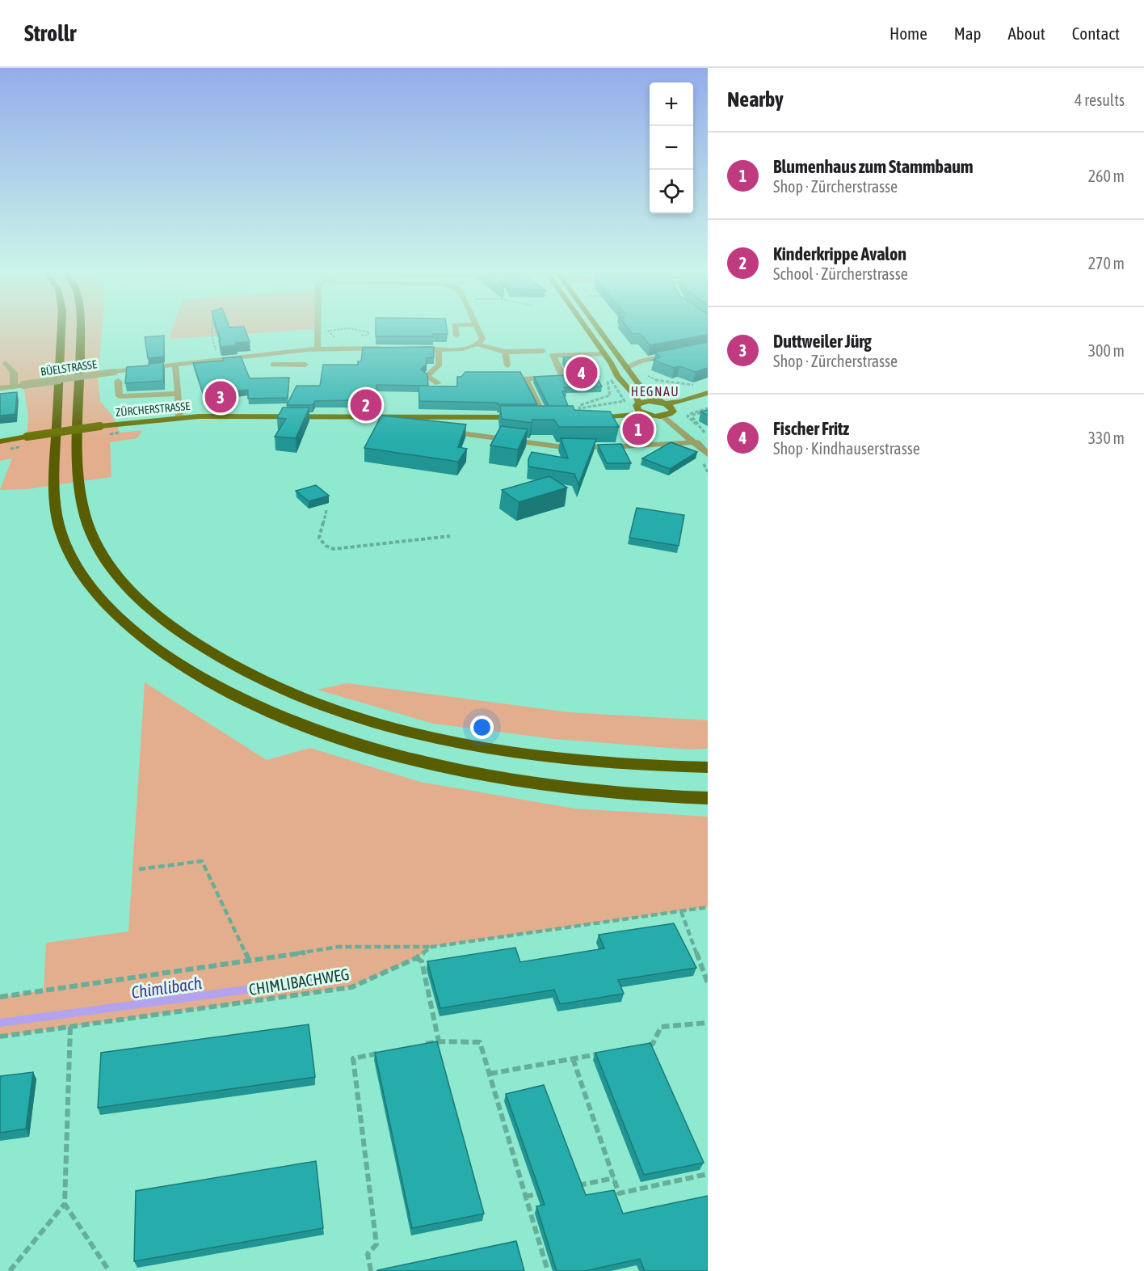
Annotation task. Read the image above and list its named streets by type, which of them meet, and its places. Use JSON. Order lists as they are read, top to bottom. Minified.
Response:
{"streets":{"main road":["ZÜRCHERSTRASSE"],"street":["BÜELSTRASSE"],"path":["CHIMLIBACHWEG"]},"districts":["HEGNAU"],"water":["Chimlibach"],"page":{"header":"Strollr","nav":["Home","Map","About","Contact"],"heading":["Nearby","4 results"],"map_buttons":["+","−"],"list":[{"mark":"1","name":"Blumenhaus zum Stammbaum","note":"Shop · Zürcherstrasse","value":"260 m"},{"mark":"2","name":"Kinderkrippe Avalon","note":"School · Zürcherstrasse","value":"270 m"},{"mark":"3","name":"Duttweiler Jürg","note":"Shop · Zürcherstrasse","value":"300 m"},{"mark":"4","name":"Fischer Fritz","note":"Shop · Kindhauserstrasse","value":"330 m"}],"pins":["4","3","2","1"]}}
